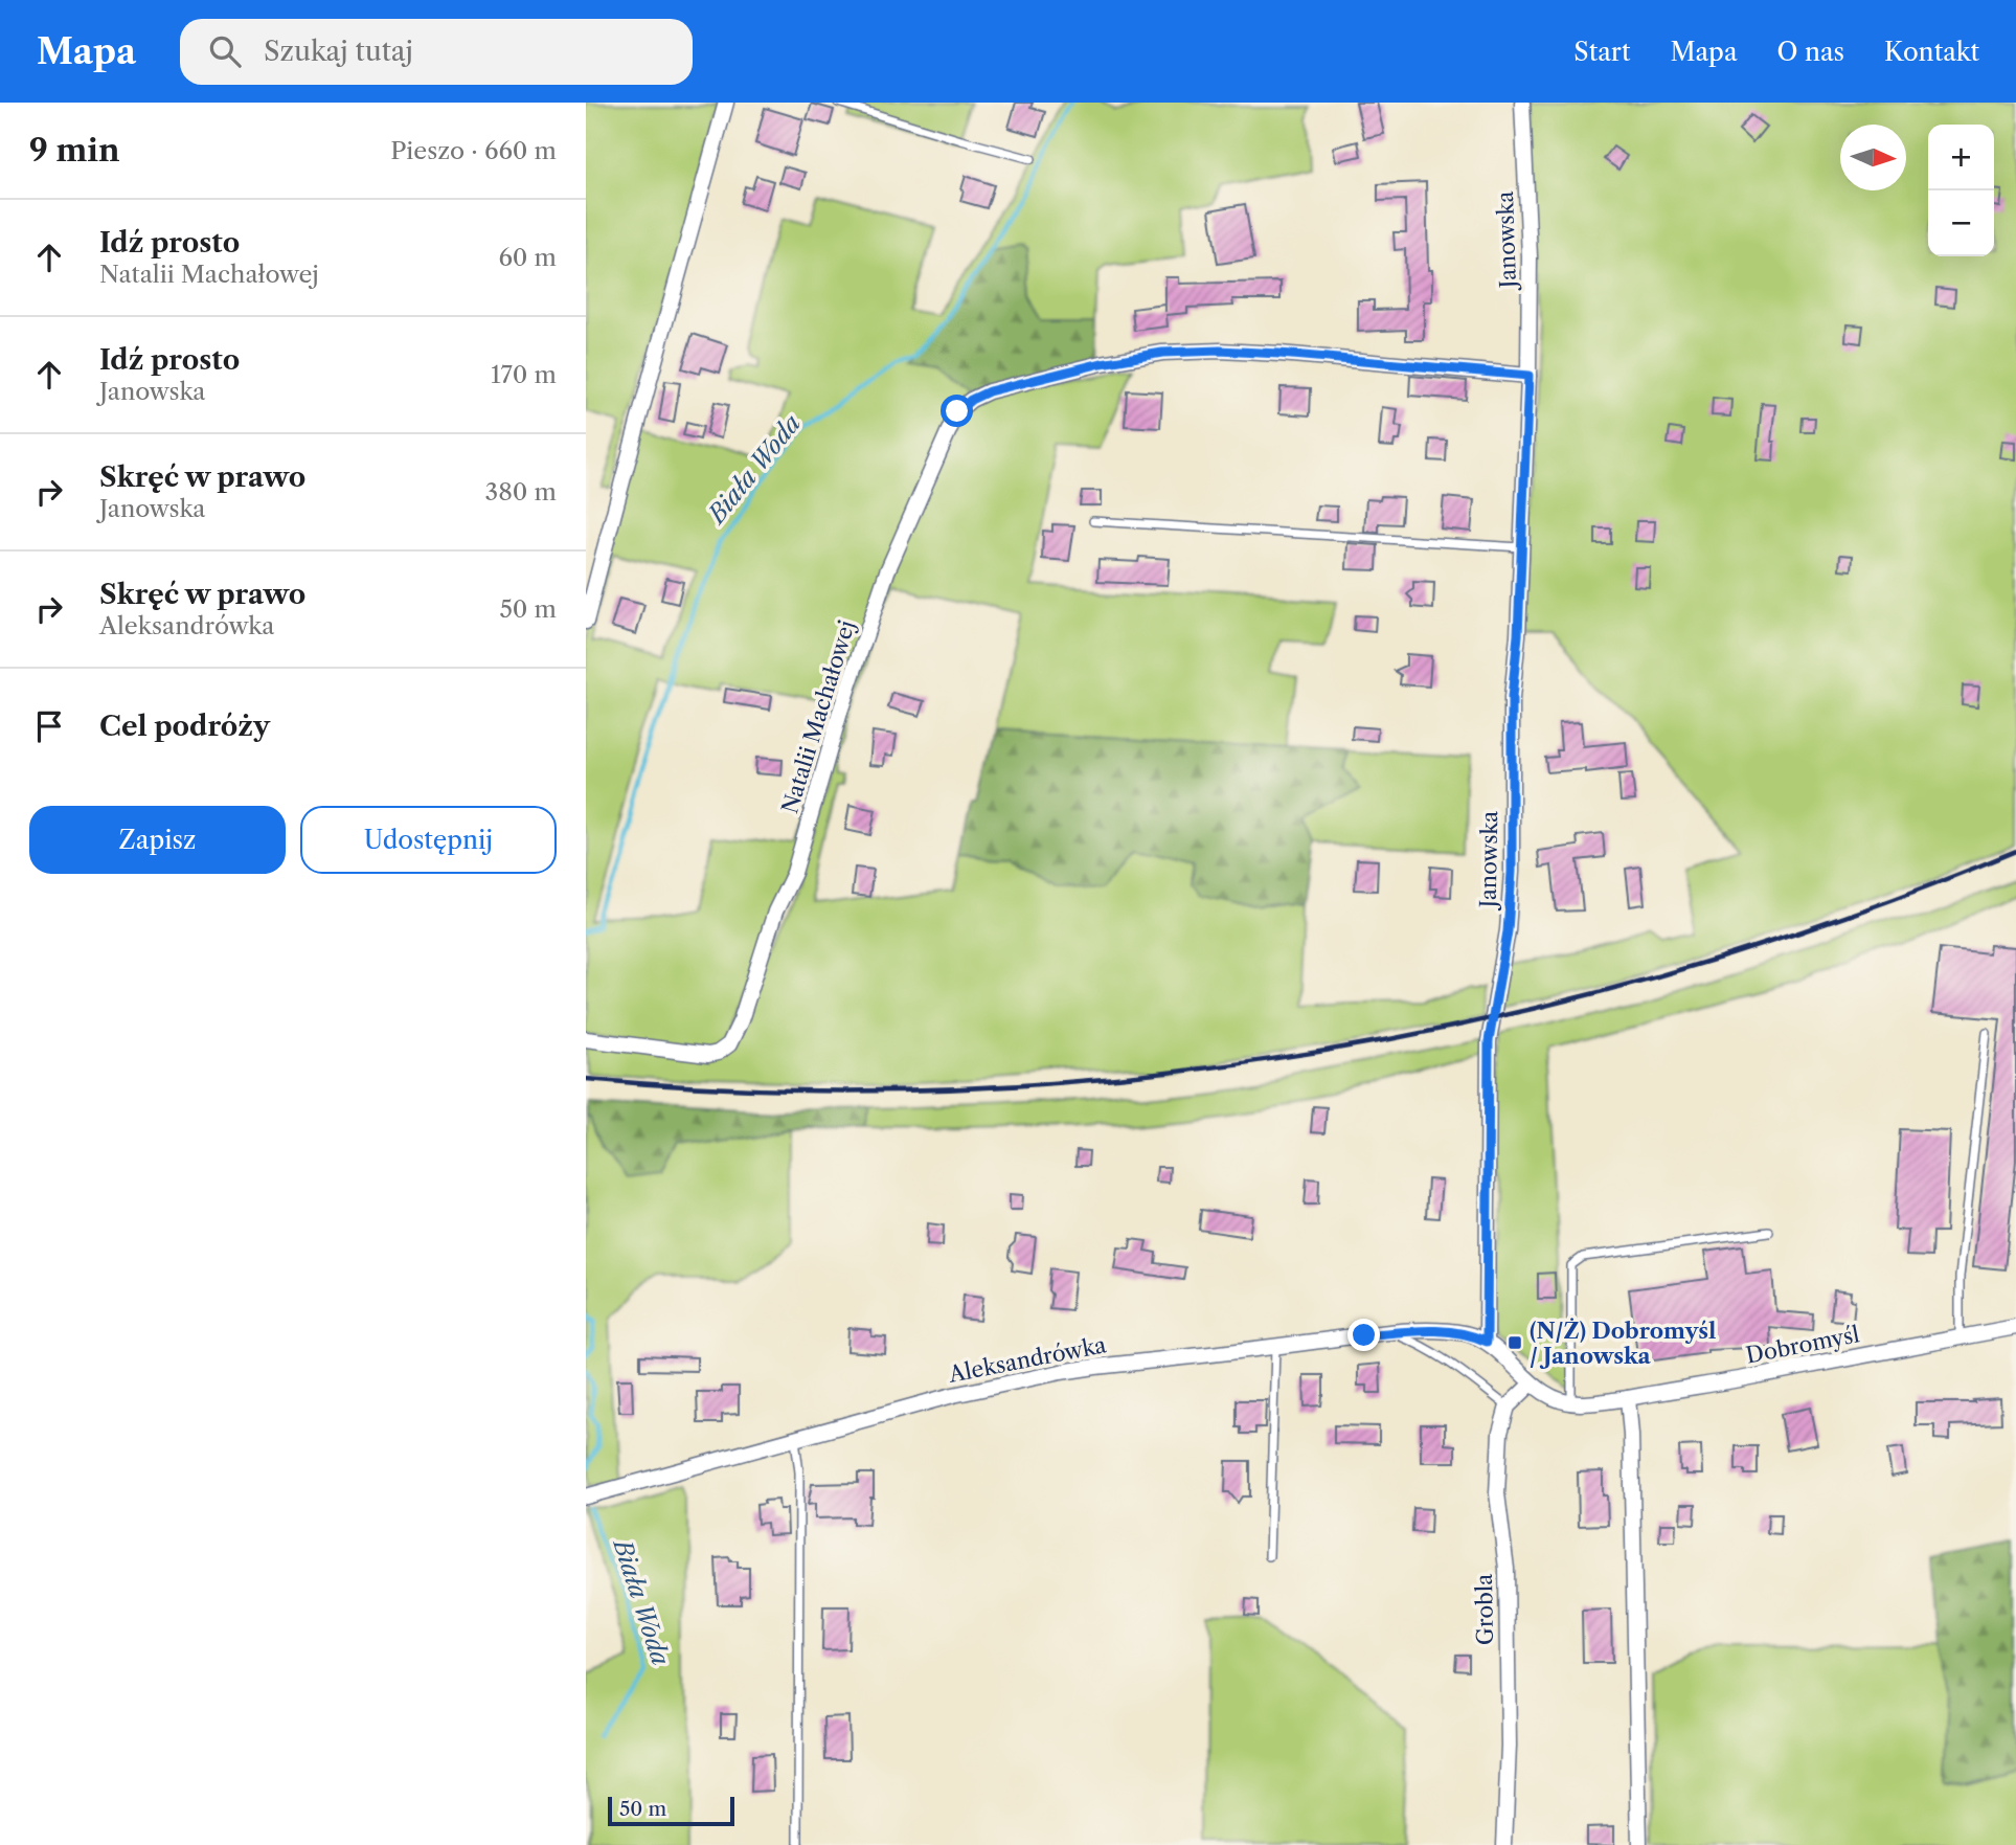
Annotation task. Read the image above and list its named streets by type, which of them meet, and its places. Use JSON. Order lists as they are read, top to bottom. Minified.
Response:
{"streets":{"street":["Janowska","Natalii Machałowej","Dobromyśl","Aleksandrówka","Grobla"]},"crossings":[["Janowska","Natalii Machałowej"],["Janowska","Dobromyśl"],["Janowska","Aleksandrówka"],["Dobromyśl","Aleksandrówka"]],"water":["Biała Woda"],"places":{"transit":["(N/Ż) Dobromyśl / Janowska"]},"scale_bar":"50 m","north":"right","page":{"header":"Mapa","search":"Szukaj tutaj","nav":["Start","Mapa","O nas","Kontakt"],"heading":["9 min","Pieszo · 660 m"],"map_buttons":["+","−"],"list":[["Idź prosto","Natalii Machałowej","60 m"],["Idź prosto","Janowska","170 m"],["Skręć w prawo","Janowska","380 m"],["Skręć w prawo","Aleksandrówka","50 m"],"Cel podróży"],"buttons":["Zapisz","Udostępnij"],"scale":"50 m"}}
